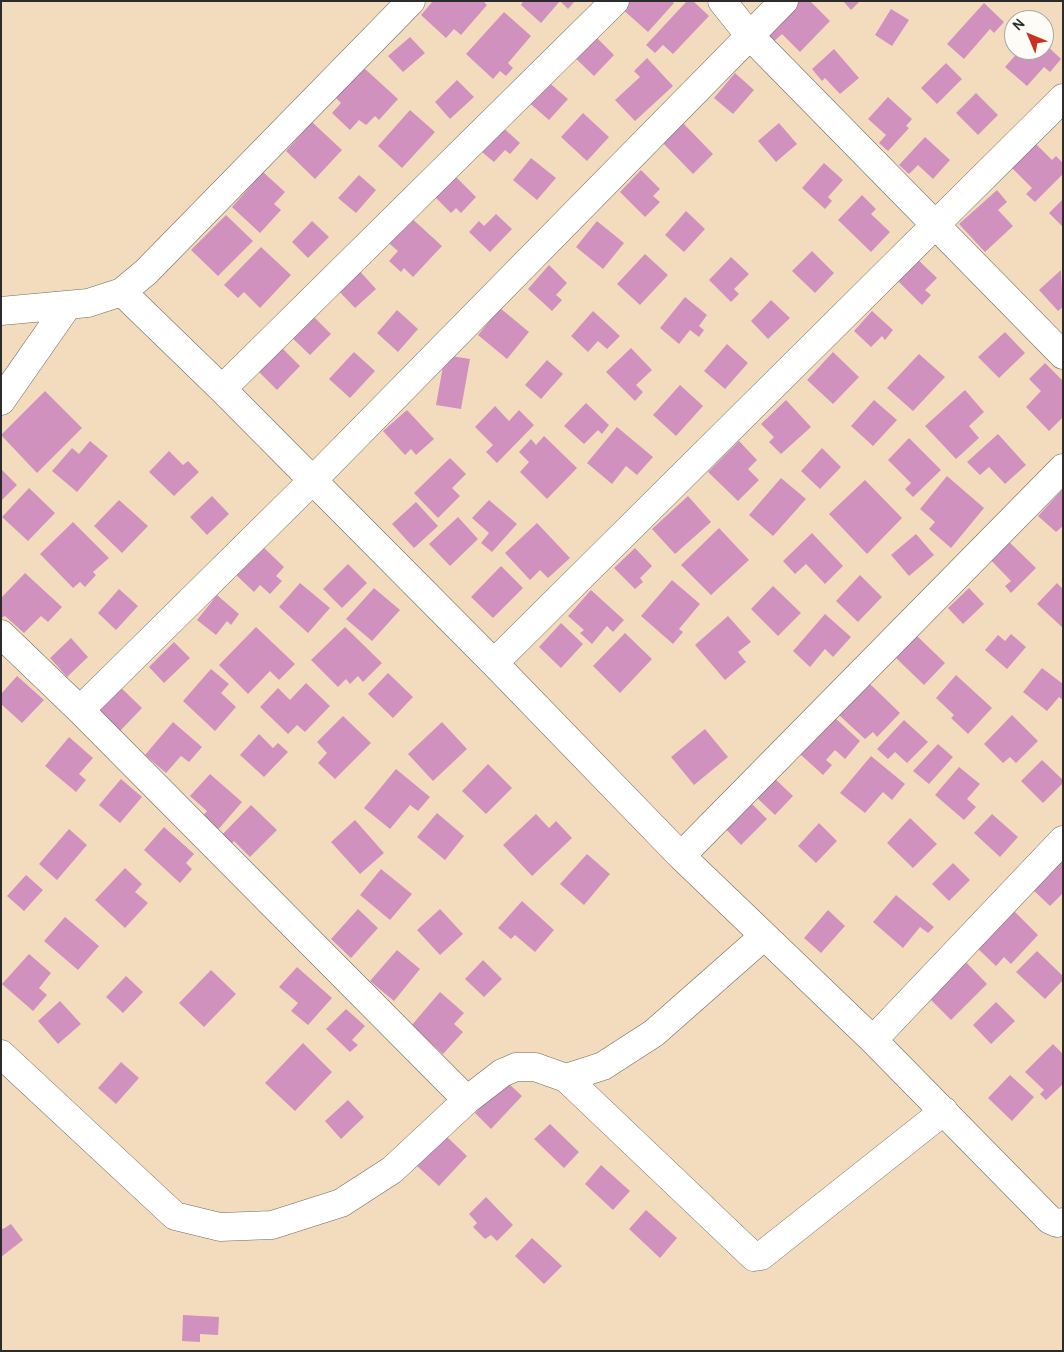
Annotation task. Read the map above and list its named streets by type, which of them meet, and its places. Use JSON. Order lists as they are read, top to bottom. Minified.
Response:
{"north":"top left"}
